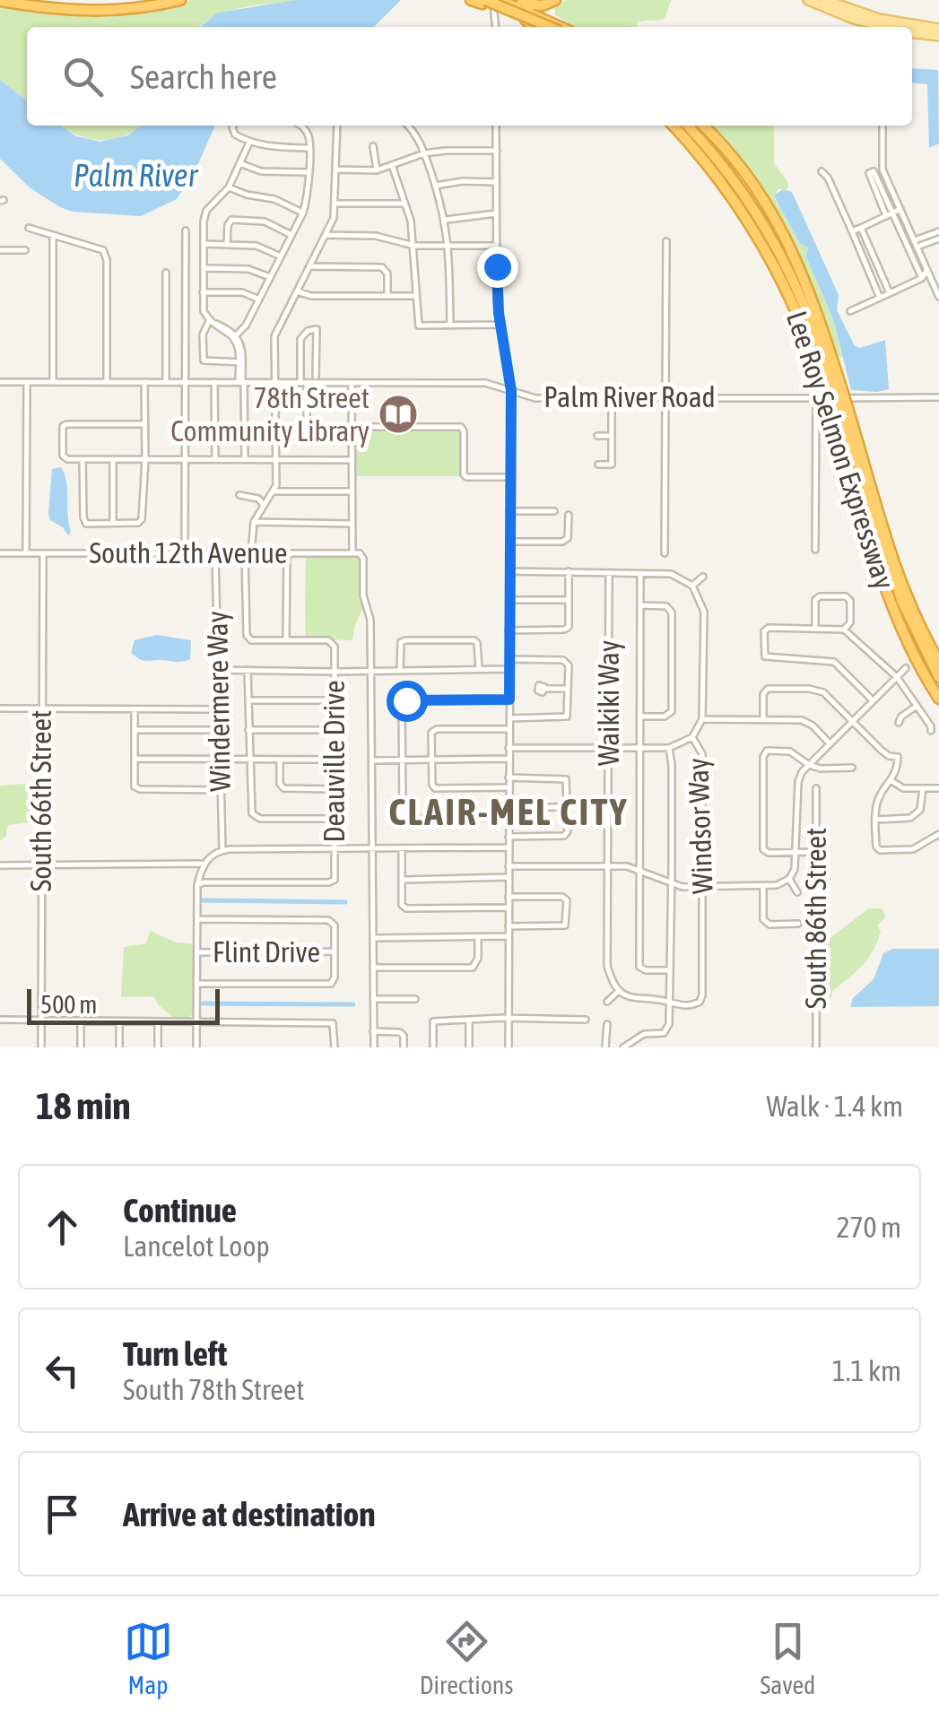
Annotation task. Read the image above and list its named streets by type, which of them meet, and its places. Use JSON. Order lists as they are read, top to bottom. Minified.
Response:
{"streets":{"highway":["Lee Roy Selmon Expressway"],"street":["Palm River Road","South 12th Avenue","Windermere Way","Waikiki Way","Deauville Drive","South 66th Street","Windsor Way","South 86th Street","Flint Drive"]},"crossings":[["South 12th Avenue","Windermere Way"],["South 12th Avenue","South 66th Street"]],"districts":["CLAIR-MEL CITY"],"water":["Palm River"],"places":{"library":["78th Street Community Library"]},"scale_bar":"500 m","page":{"search":"Search here","scale":"500 m","heading":["18 min","Walk · 1.4 km"],"list":[["Continue","Lancelot Loop","270 m"],["Turn left","South 78th Street","1.1 km"],"Arrive at destination"],"nav":["Map","Directions","Saved"]}}
